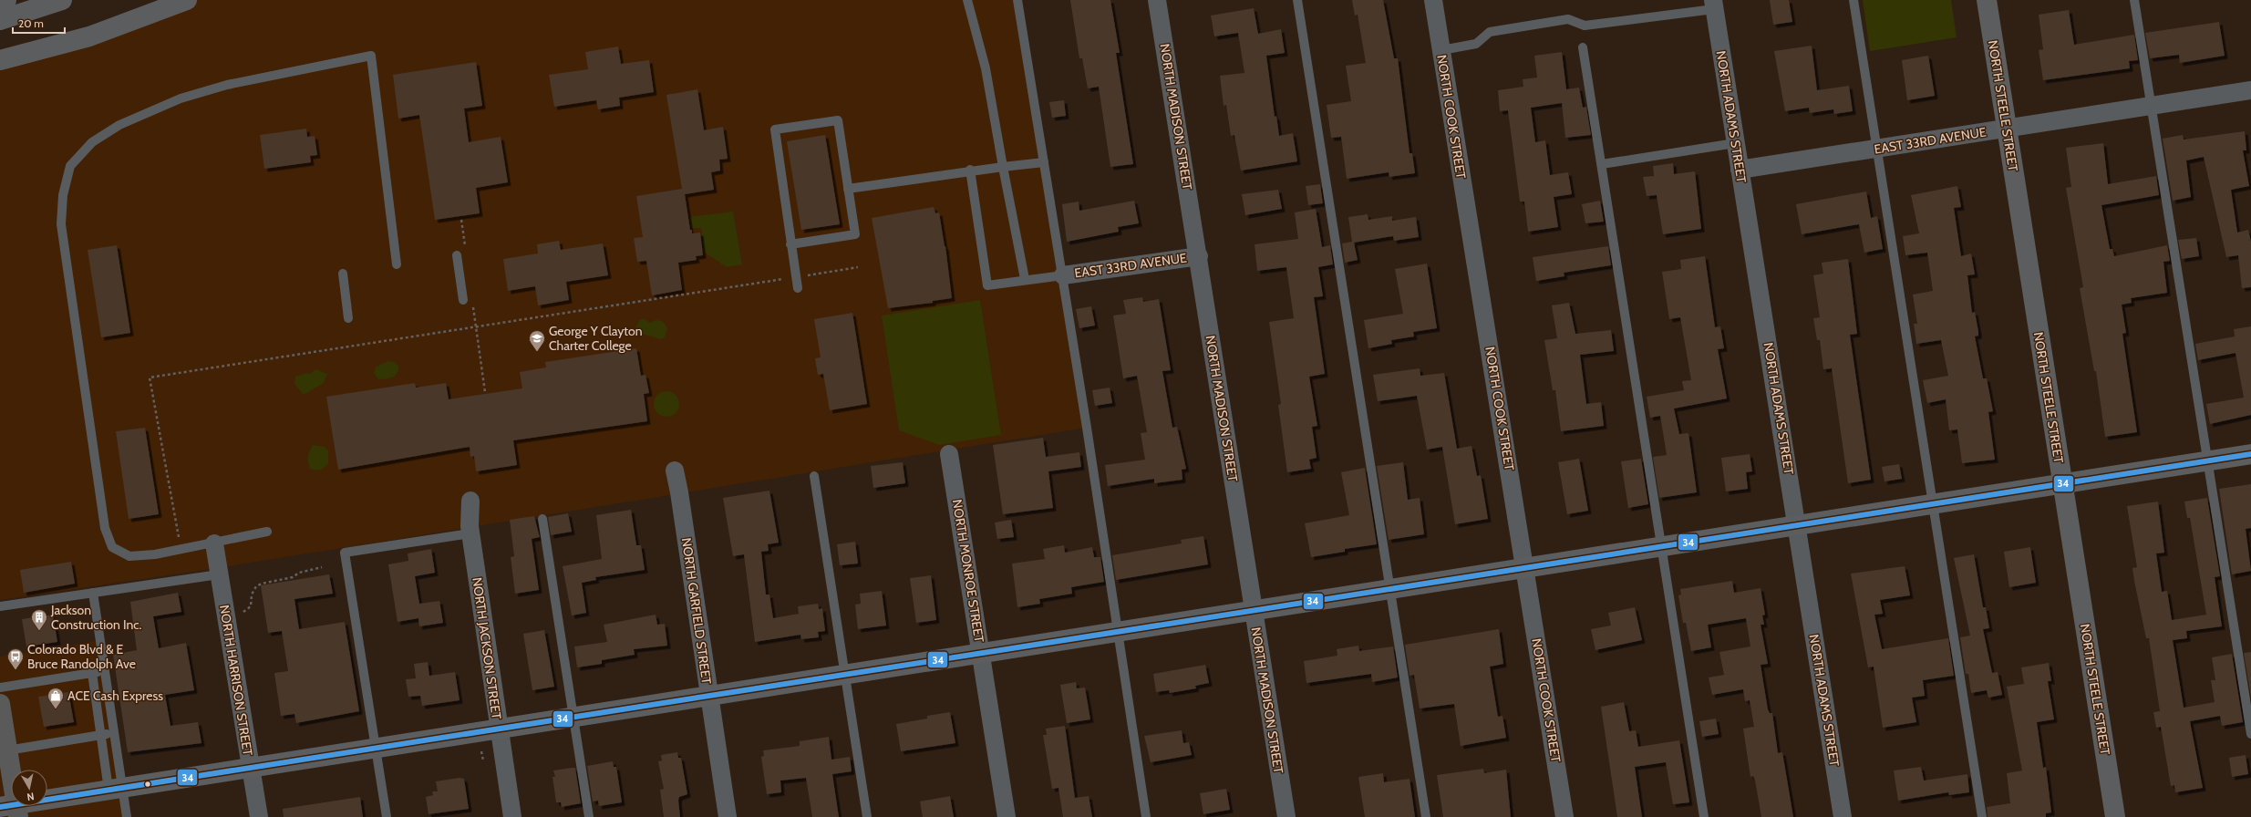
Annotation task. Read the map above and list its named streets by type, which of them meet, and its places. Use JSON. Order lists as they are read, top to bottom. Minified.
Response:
{"streets":{"street":["NORTH STEELE STREET","NORTH MADISON STREET","NORTH COOK STREET","NORTH ADAMS STREET","EAST 33RD AVENUE","NORTH MONROE STREET","NORTH GARFIELD STREET","NORTH JACKSON STREET","NORTH HARRISON STREET"]},"crossings":[["NORTH STEELE STREET","EAST 33RD AVENUE"],["NORTH MADISON STREET","EAST 33RD AVENUE"],["NORTH ADAMS STREET","EAST 33RD AVENUE"]],"places":{"school or university":["George Y Clayton Charter College"],"building":["Jackson Construction Inc."],"bus stop":["Colorado Blvd & E Bruce Randolph Ave"],"shop":["ACE Cash Express"]},"lines":["transit line 34"],"scale_bar":"20 m","north":"bottom"}
